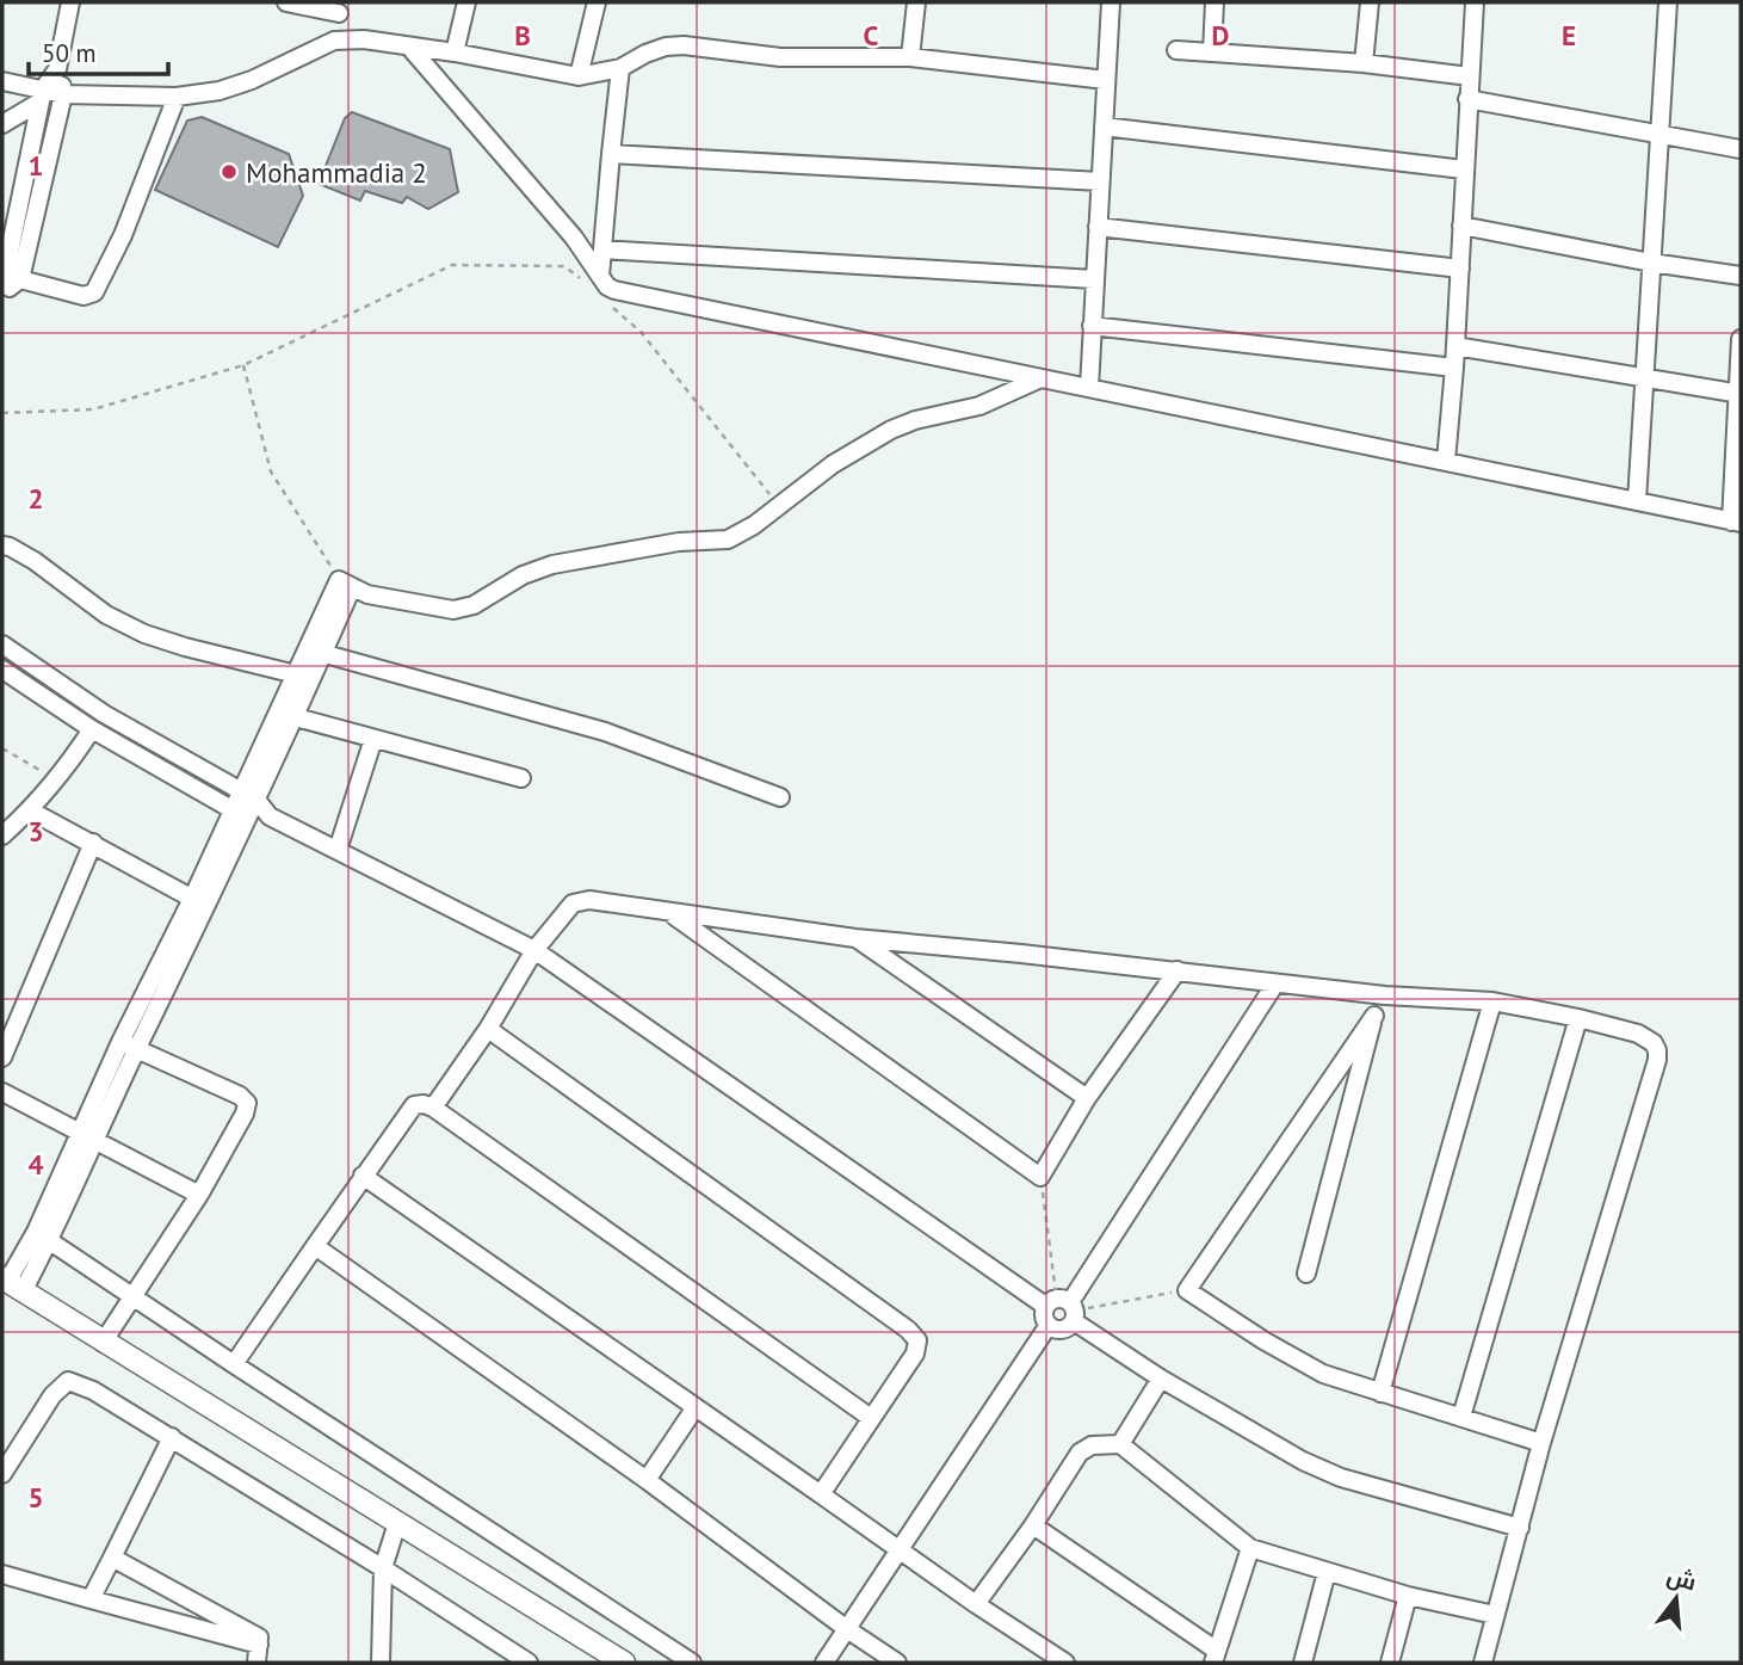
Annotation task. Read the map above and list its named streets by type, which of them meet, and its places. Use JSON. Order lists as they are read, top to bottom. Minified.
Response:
{"places":["Mohammadia 2"],"scale_bar":"50 m","north":"top","grid":{"columns":["B","C","D","E"],"rows":["1","2","3","4","5"]}}
